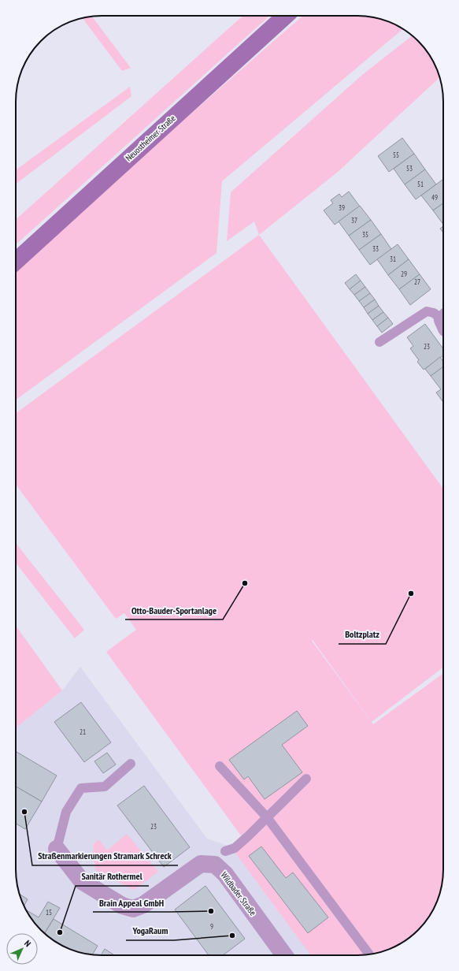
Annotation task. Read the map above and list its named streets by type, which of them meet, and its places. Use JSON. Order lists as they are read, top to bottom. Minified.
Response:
{"streets":{"main road":["Neuostheimer Straße"],"street":["Wildbader Straße"]},"places":["Otto-Bauder-Sportanlage","Boltzplatz","Straßenmarkierungen Stramark Schreck","Brain Appeal GmbH","Sanitär Rothermel","YogaRaum"],"house_numbers":["55","53","51","49","39","37","35","33","31","29","27","23","21","23","15","9"],"north":"top right"}
